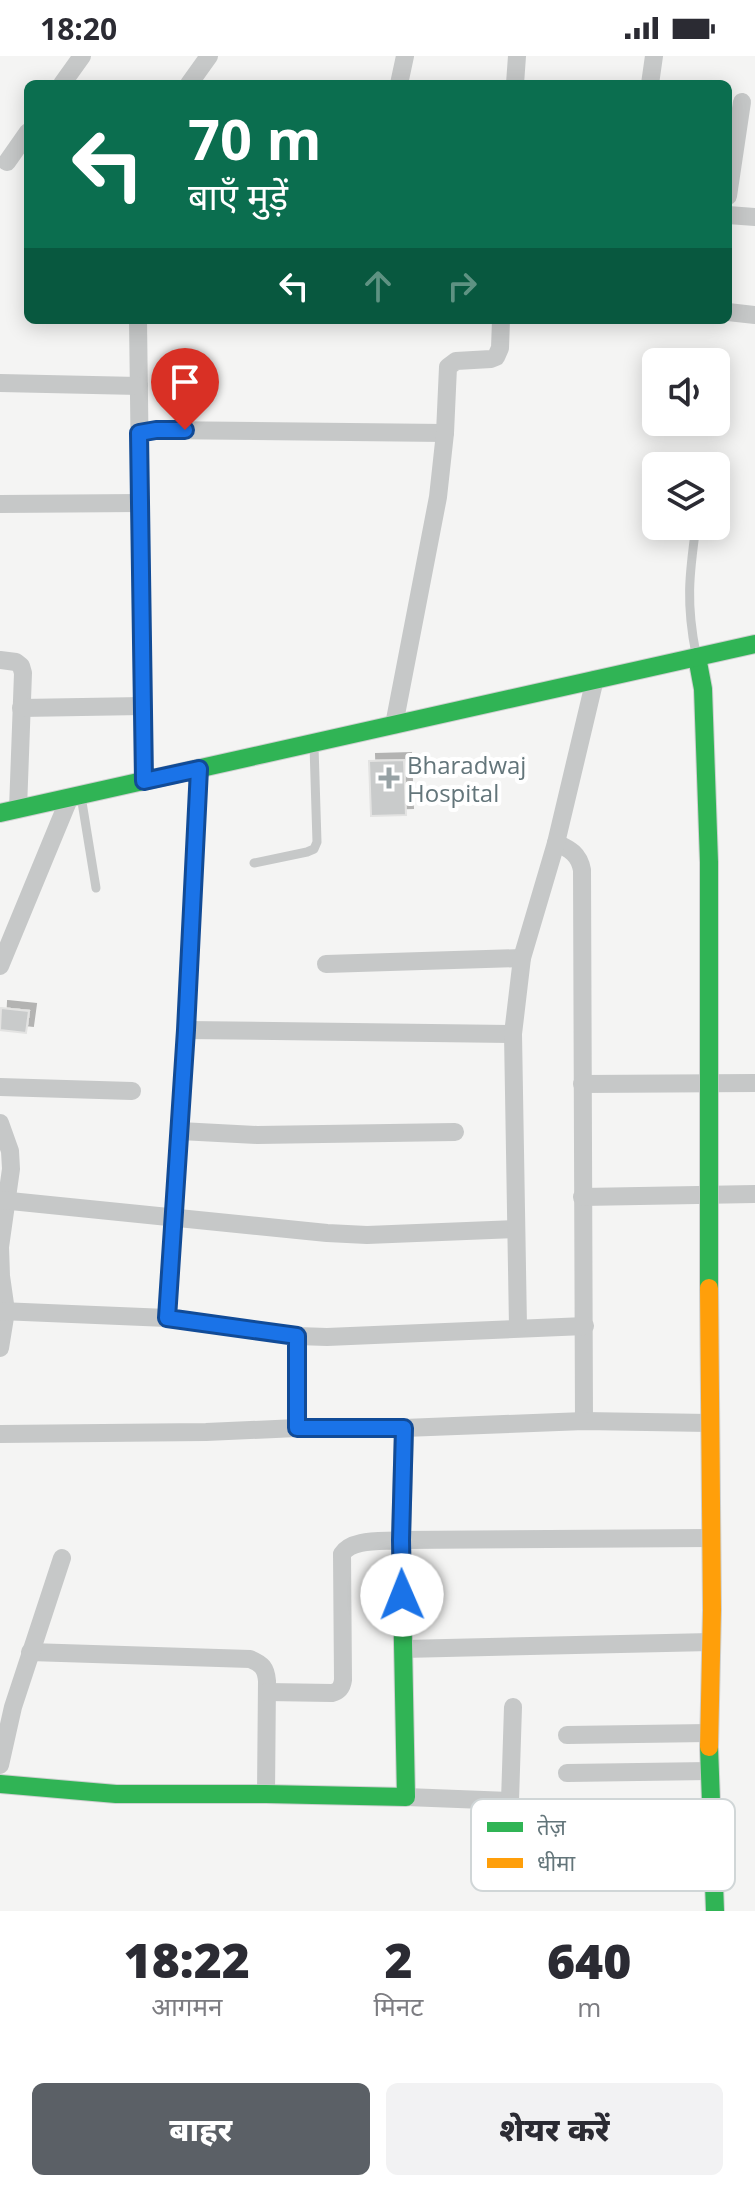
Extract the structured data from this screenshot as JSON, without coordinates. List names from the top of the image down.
{
  "places": {
    "health": ["Bharadwaj Hospital"]
  },
  "legend": ["तेज़", "धीमा"],
  "page": {
    "status": "18:20",
    "turn": ["70 m", "बाएँ मुड़ें"],
    "eta": [
      "18:22",
      "आगमन",
      "2",
      "मिनट",
      "640",
      "m"
    ],
    "buttons": ["बाहर", "शेयर करें"]
  }
}
